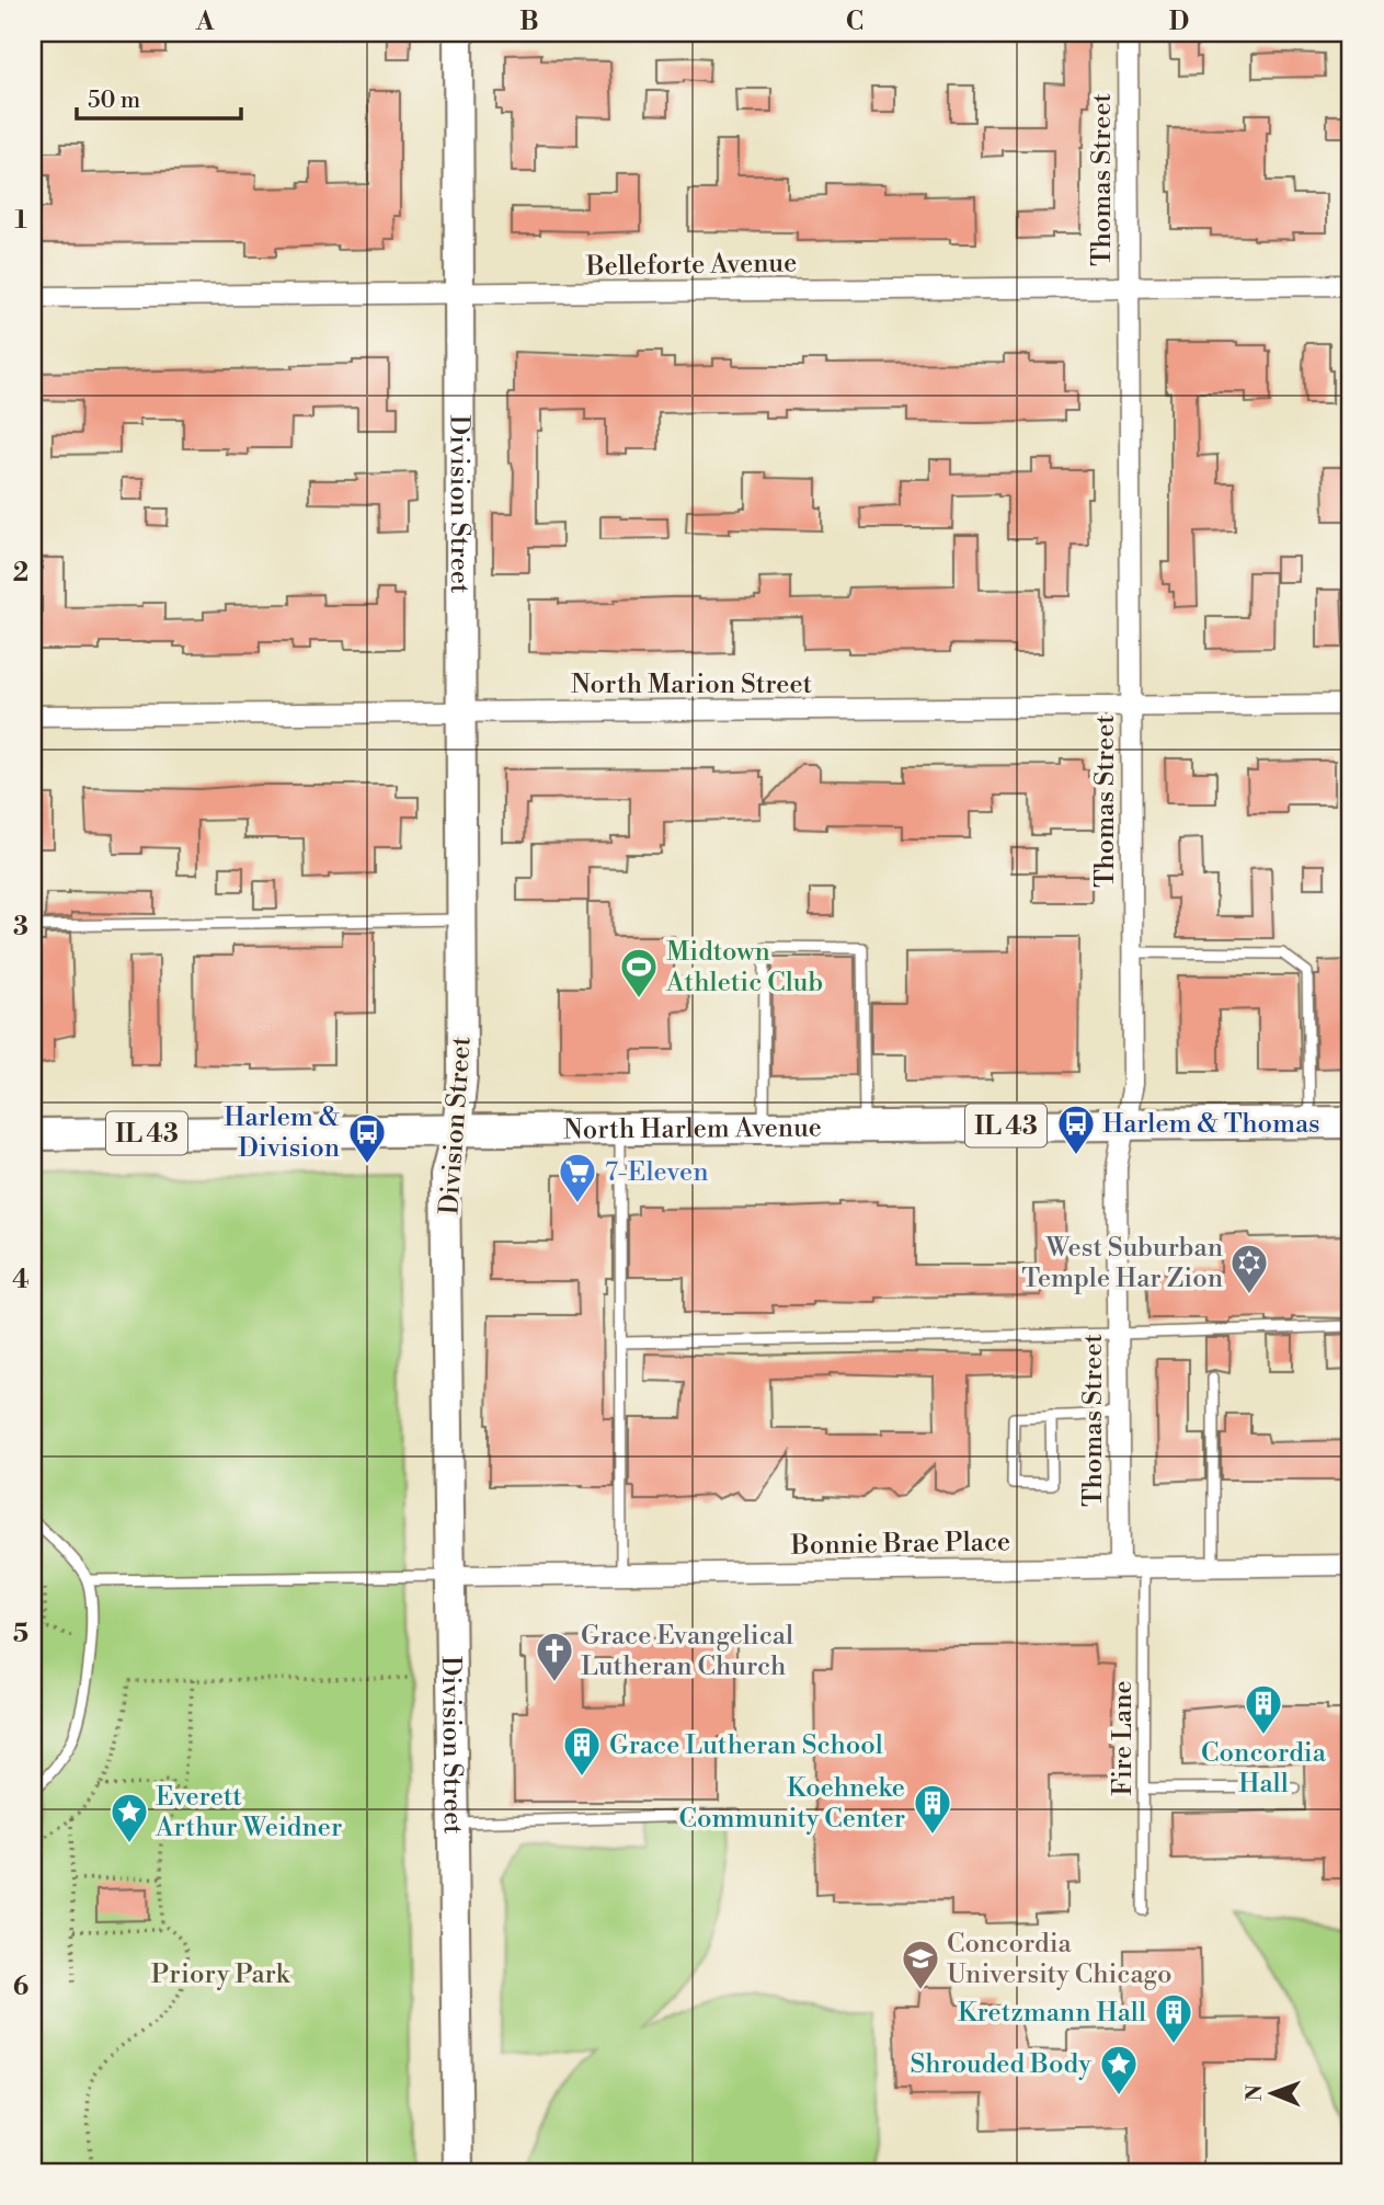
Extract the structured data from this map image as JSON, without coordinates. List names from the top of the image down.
{
  "streets": {
    "main road": ["IL 43", "North Harlem Avenue"],
    "street": [
      "Thomas Street",
      "Belleforte Avenue",
      "Division Street",
      "North Marion Street",
      "Bonnie Brae Place"
    ],
    "lane": ["Fire Lane"]
  },
  "crossings": [
    ["Thomas Street", "Belleforte Avenue"],
    ["Thomas Street", "North Marion Street"],
    ["Thomas Street", "North Harlem Avenue"],
    ["Thomas Street", "Bonnie Brae Place"],
    ["Belleforte Avenue", "Division Street"],
    ["Division Street", "North Marion Street"],
    ["Division Street", "North Harlem Avenue"],
    ["Division Street", "Bonnie Brae Place"],
    ["Bonnie Brae Place", "Fire Lane"]
  ],
  "parks": ["Priory Park"],
  "places": {
    "sports": ["Midtown Athletic Club"],
    "bus stop": ["Harlem & Thomas", "Harlem & Division"],
    "supermarket": ["7-Eleven"],
    "synagogue": ["West Suburban Temple Har Zion"],
    "church": ["Grace Evangelical Lutheran Church"],
    "building": [
      "Concordia Hall",
      "Grace Lutheran School",
      "Koehneke Community Center",
      "Kretzmann Hall"
    ],
    "place": ["Everett Arthur Weidner", "Shrouded Body"],
    "school or university": ["Concordia University Chicago"]
  },
  "scale_bar": "50 m",
  "north": "left",
  "grid": {
    "columns": [
      "A",
      "B",
      "C",
      "D"
    ],
    "rows": [
      "1",
      "2",
      "3",
      "4",
      "5",
      "6"
    ]
  }
}
